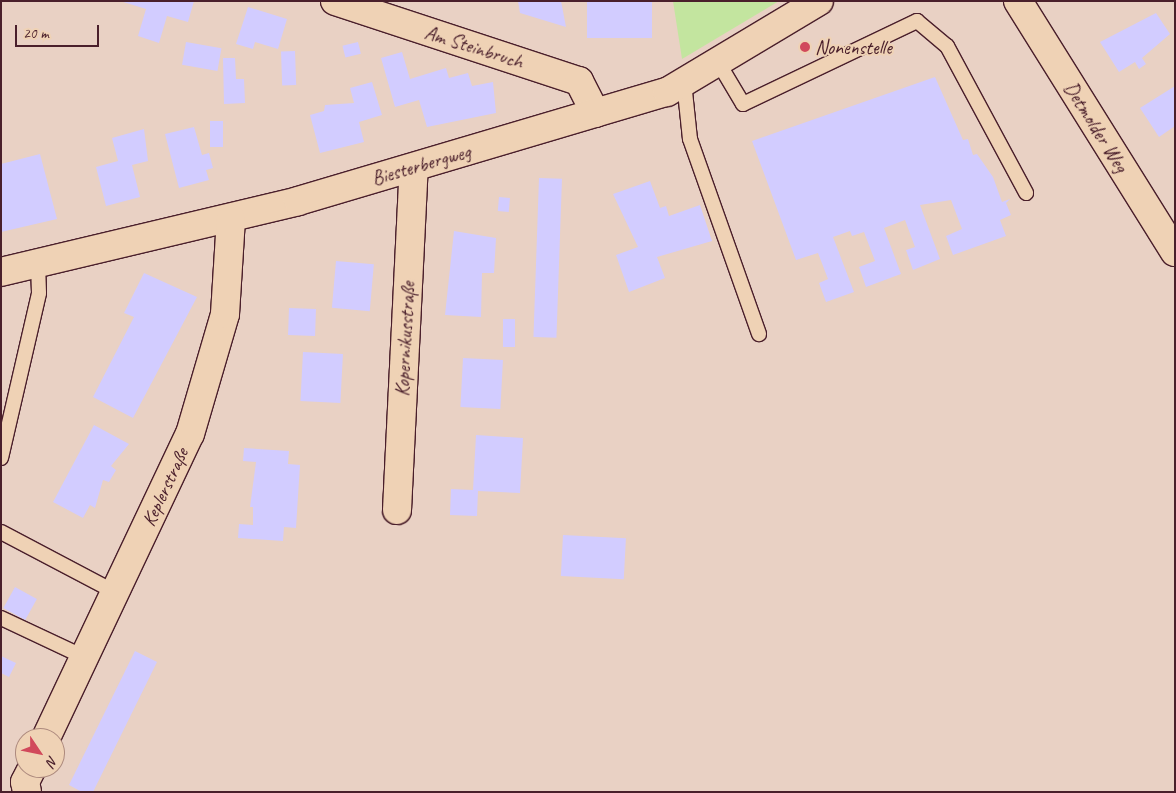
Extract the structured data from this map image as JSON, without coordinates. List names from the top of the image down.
{
  "streets": {
    "street": [
      "Am Steinbruch",
      "Detmolder Weg",
      "Biesterbergweg",
      "Kopernikusstraße",
      "Keplerstraße"
    ]
  },
  "crossings": [
    ["Am Steinbruch", "Biesterbergweg"],
    ["Biesterbergweg", "Kopernikusstraße"],
    ["Biesterbergweg", "Keplerstraße"]
  ],
  "places": ["Nonenstelle"],
  "scale_bar": "20 m",
  "north": "bottom right"
}
